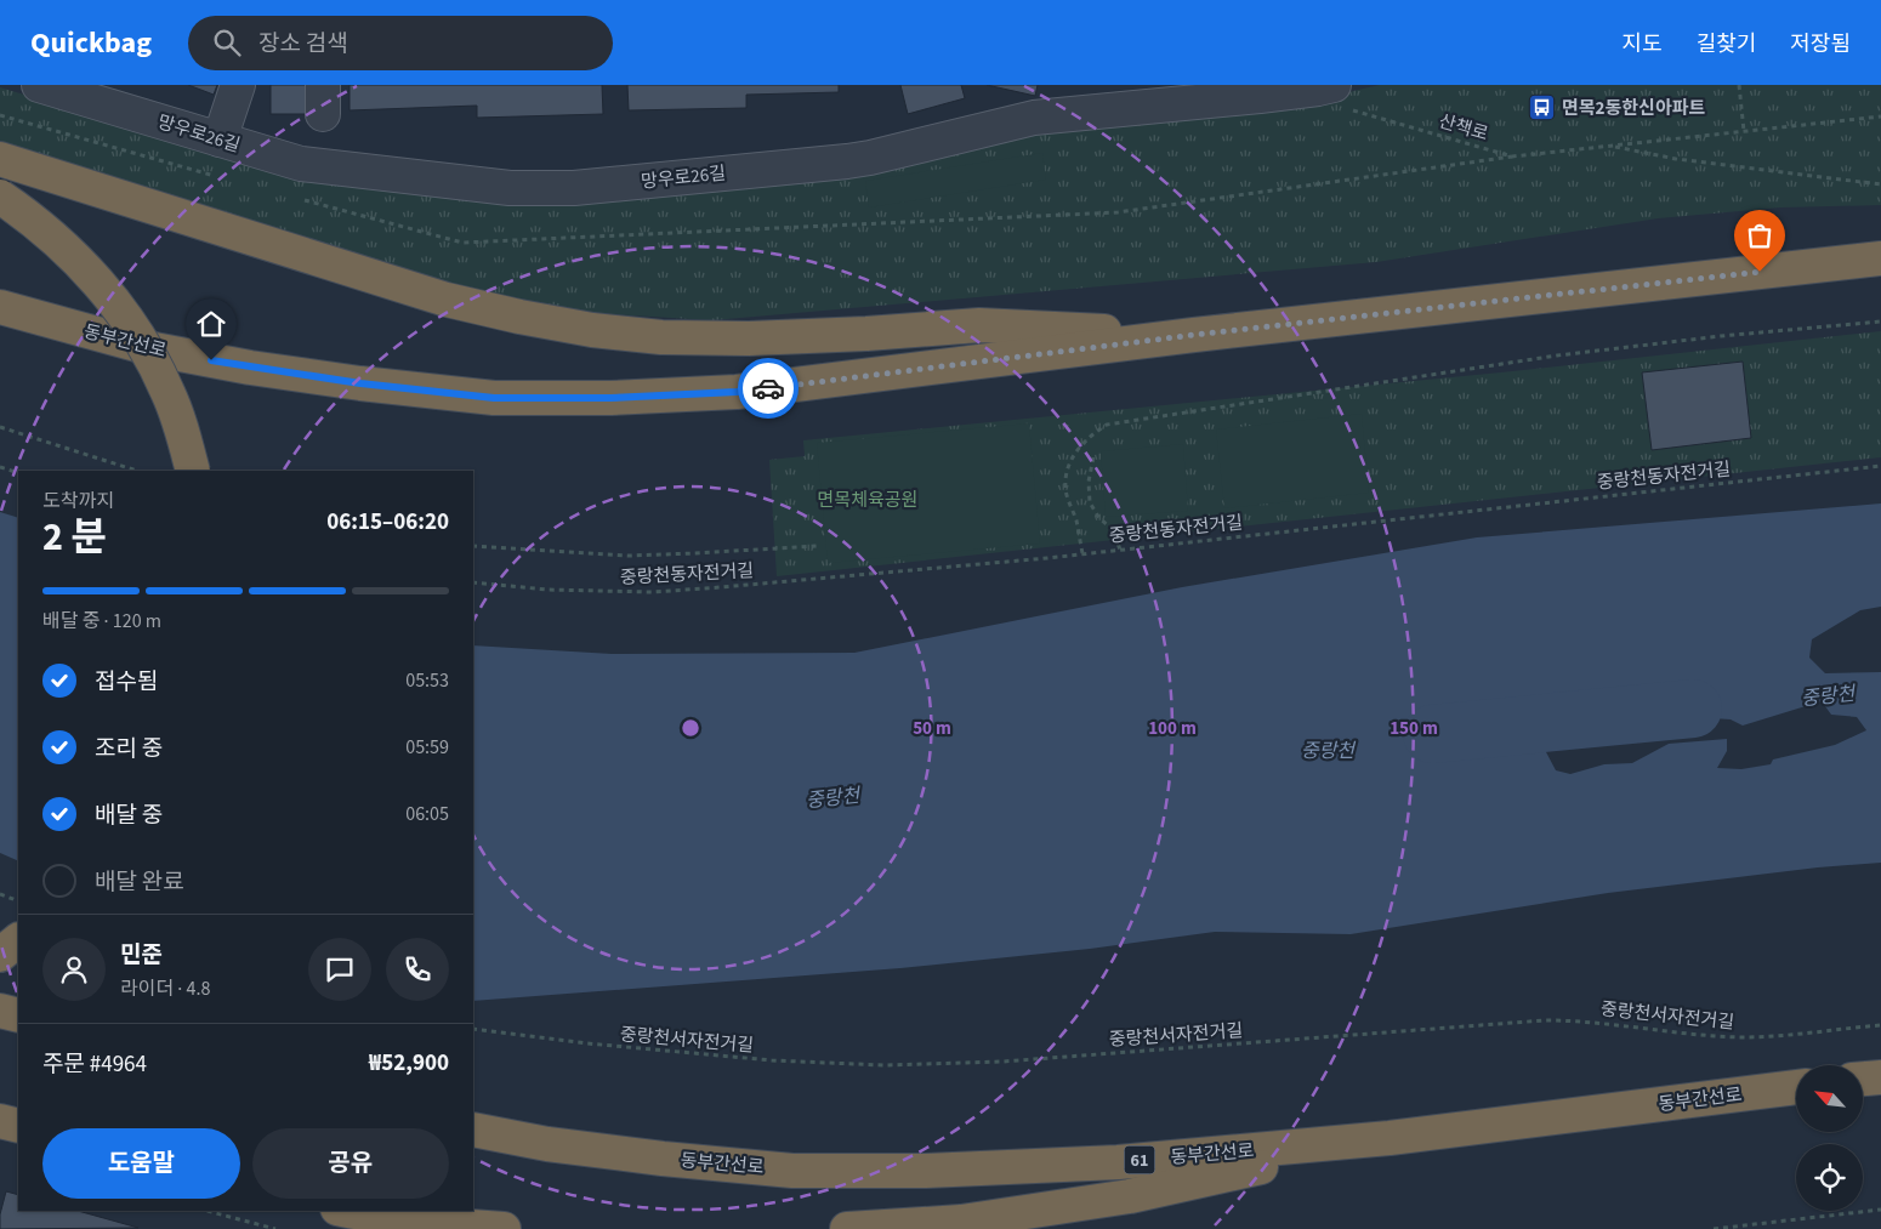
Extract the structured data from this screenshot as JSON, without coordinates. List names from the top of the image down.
{
  "streets": {
    "highway": ["동부간선로", "61"],
    "street": ["망우로26길"],
    "path": ["산책로", "중랑천동자전거길", "중랑천서자전거길"]
  },
  "crossings": [
    ["산책로", "망우로26길"]
  ],
  "water": ["중랑천"],
  "parks": ["면목체육공원"],
  "places": {
    "bus stop": ["면목2동한신아파트"]
  },
  "north": "top left",
  "page": {
    "header": "Quickbag",
    "search": "장소 검색",
    "nav": ["지도", "길찾기", "저장됨"],
    "heading": ["2 분", "도착까지", "06:15–06:20"],
    "panel": [
      "민준",
      "라이더 · 4.8",
      "주문 #4964",
      "₩52,900"
    ],
    "bar": "배달 중 · 120 m",
    "list": [
      ["접수됨", "05:53"],
      ["조리 중", "05:59"],
      ["배달 중", "06:05"],
      "배달 완료"
    ],
    "buttons": ["도움말", "공유"]
  },
  "rings": ["50 m", "100 m", "150 m"]
}
